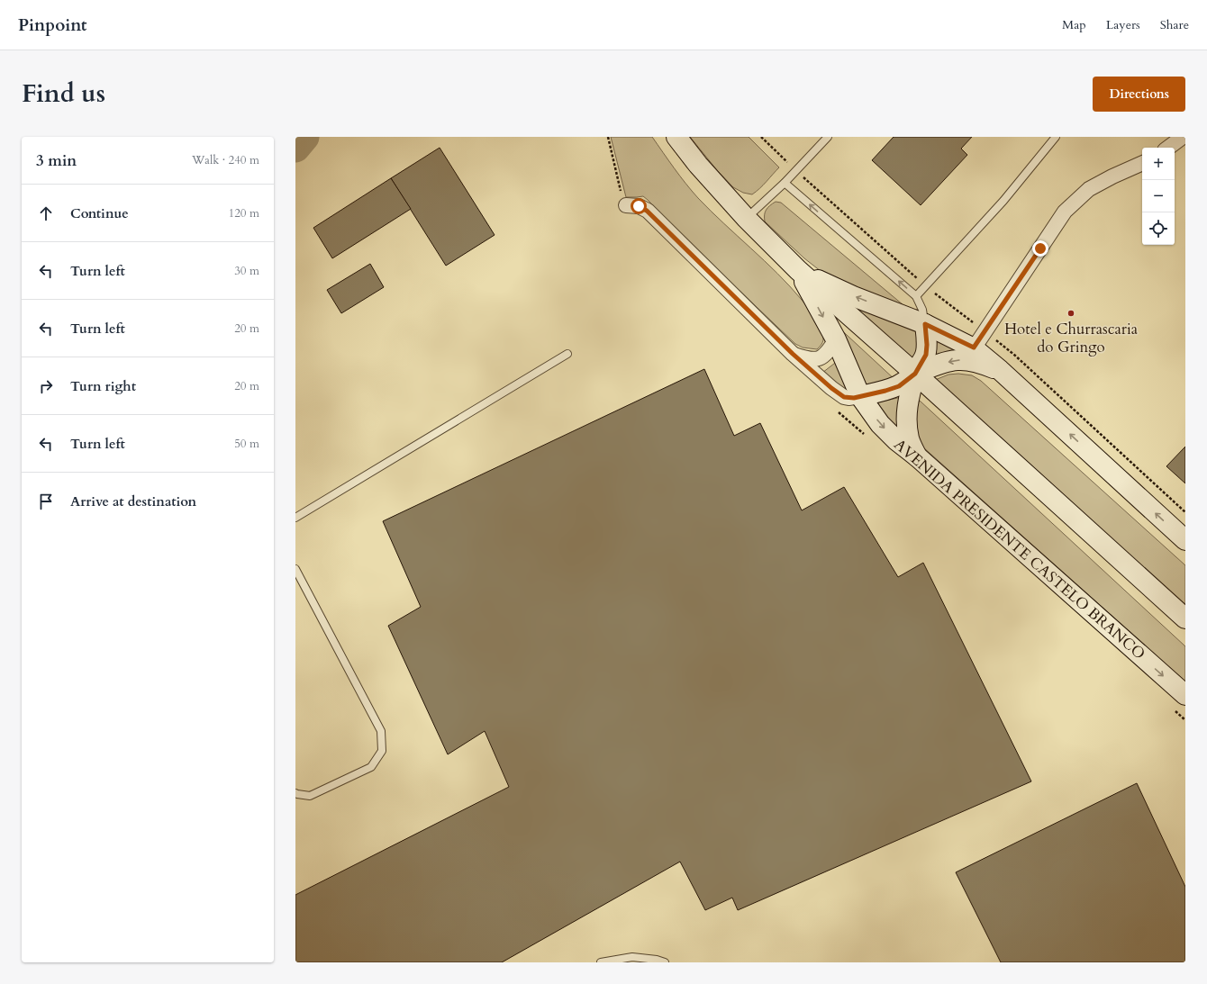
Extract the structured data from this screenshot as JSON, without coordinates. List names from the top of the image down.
{
  "streets": {
    "main road": ["AVENIDA PRESIDENTE CASTELO BRANCO"]
  },
  "places": ["Hotel e Churrascaria do Gringo"],
  "page": {
    "header": "Pinpoint",
    "nav": ["Map", "Layers", "Share"],
    "title": "Find us",
    "buttons": "Directions",
    "heading": ["3 min", "Walk · 240 m"],
    "map_buttons": ["+", "−"],
    "list": [
      ["Continue", "120 m"],
      ["Turn left", "30 m"],
      ["Turn left", "20 m"],
      ["Turn right", "20 m"],
      ["Turn left", "50 m"],
      "Arrive at destination"
    ]
  }
}
